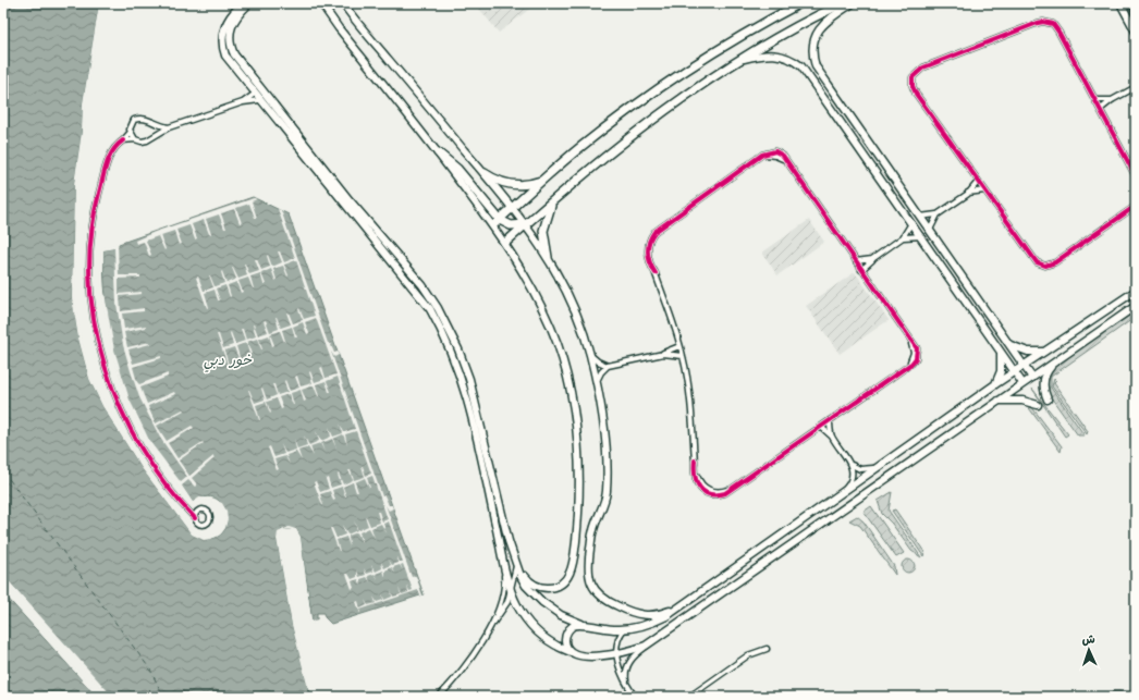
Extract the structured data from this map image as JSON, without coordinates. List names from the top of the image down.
{
  "water": ["خور دبي"],
  "north": "top"
}
